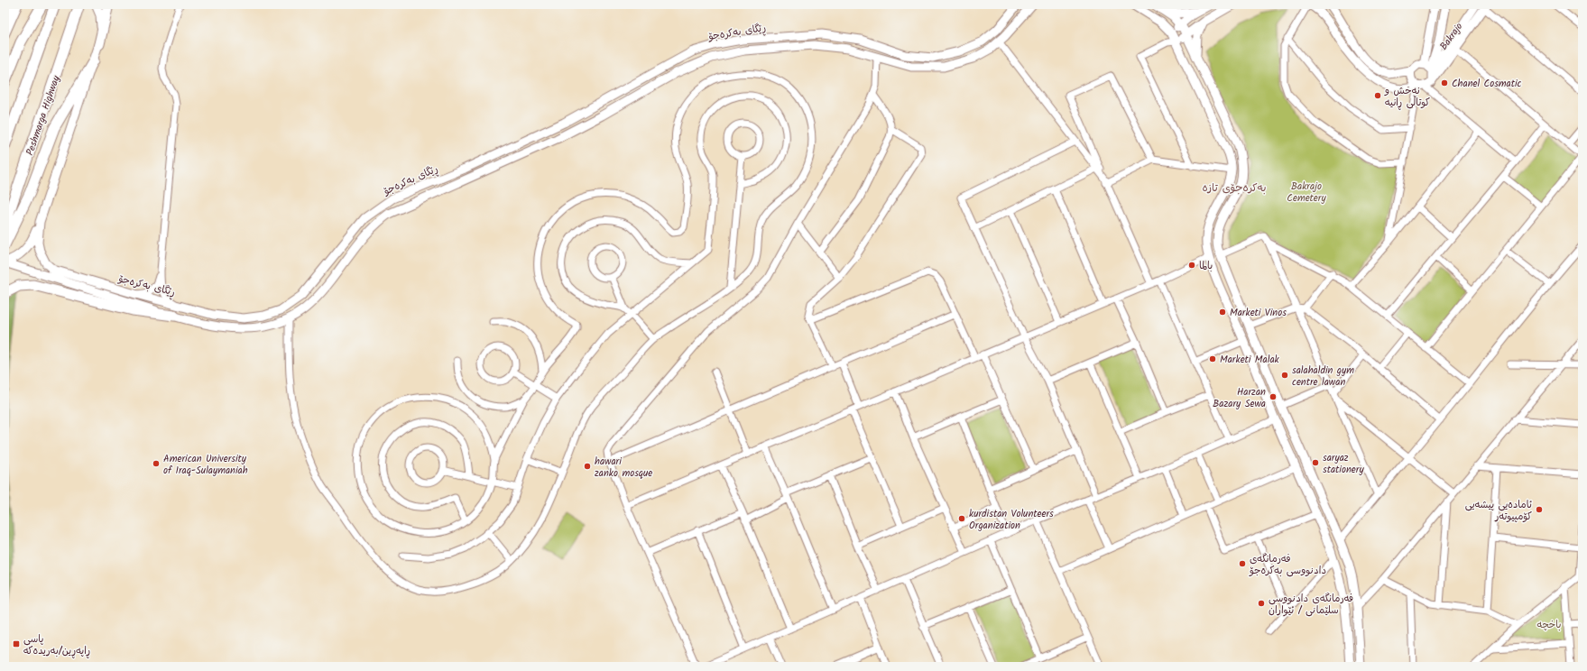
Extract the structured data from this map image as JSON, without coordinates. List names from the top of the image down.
{
  "streets": {
    "highway": ["Peshmarga Highway"],
    "main road": ["ڕێگای بەکرەجۆ", "Bakrajo"]
  },
  "districts": ["بەکرەجۆی تازە"],
  "parks": ["Bakrajo Cemetery", "باخچە"],
  "places": {
    "other": [
      "Chanel Cosmatic",
      "نەخش و کوتاڵی ڕانیە",
      "بالما",
      "Marketi Vinos",
      "Marketi Malak",
      "salahaldin gym centre lawan",
      "Harzan Bazary Sewa",
      "saryaz stationery",
      "American University of Iraq-Sulaymaniah",
      "hawari zanko mosque",
      "ئامادەیی پیشەیی کۆمپیوتەر",
      "kurdistan Volunteers Organization",
      "فەرمانگەی دادنووسی بەکرەجۆ",
      "فەرمانگەی دادنووسی سلێمانی / ئێواران"
    ],
    "transit": ["پاسی ڕاپەڕین/بەریدەکە"]
  }
}
